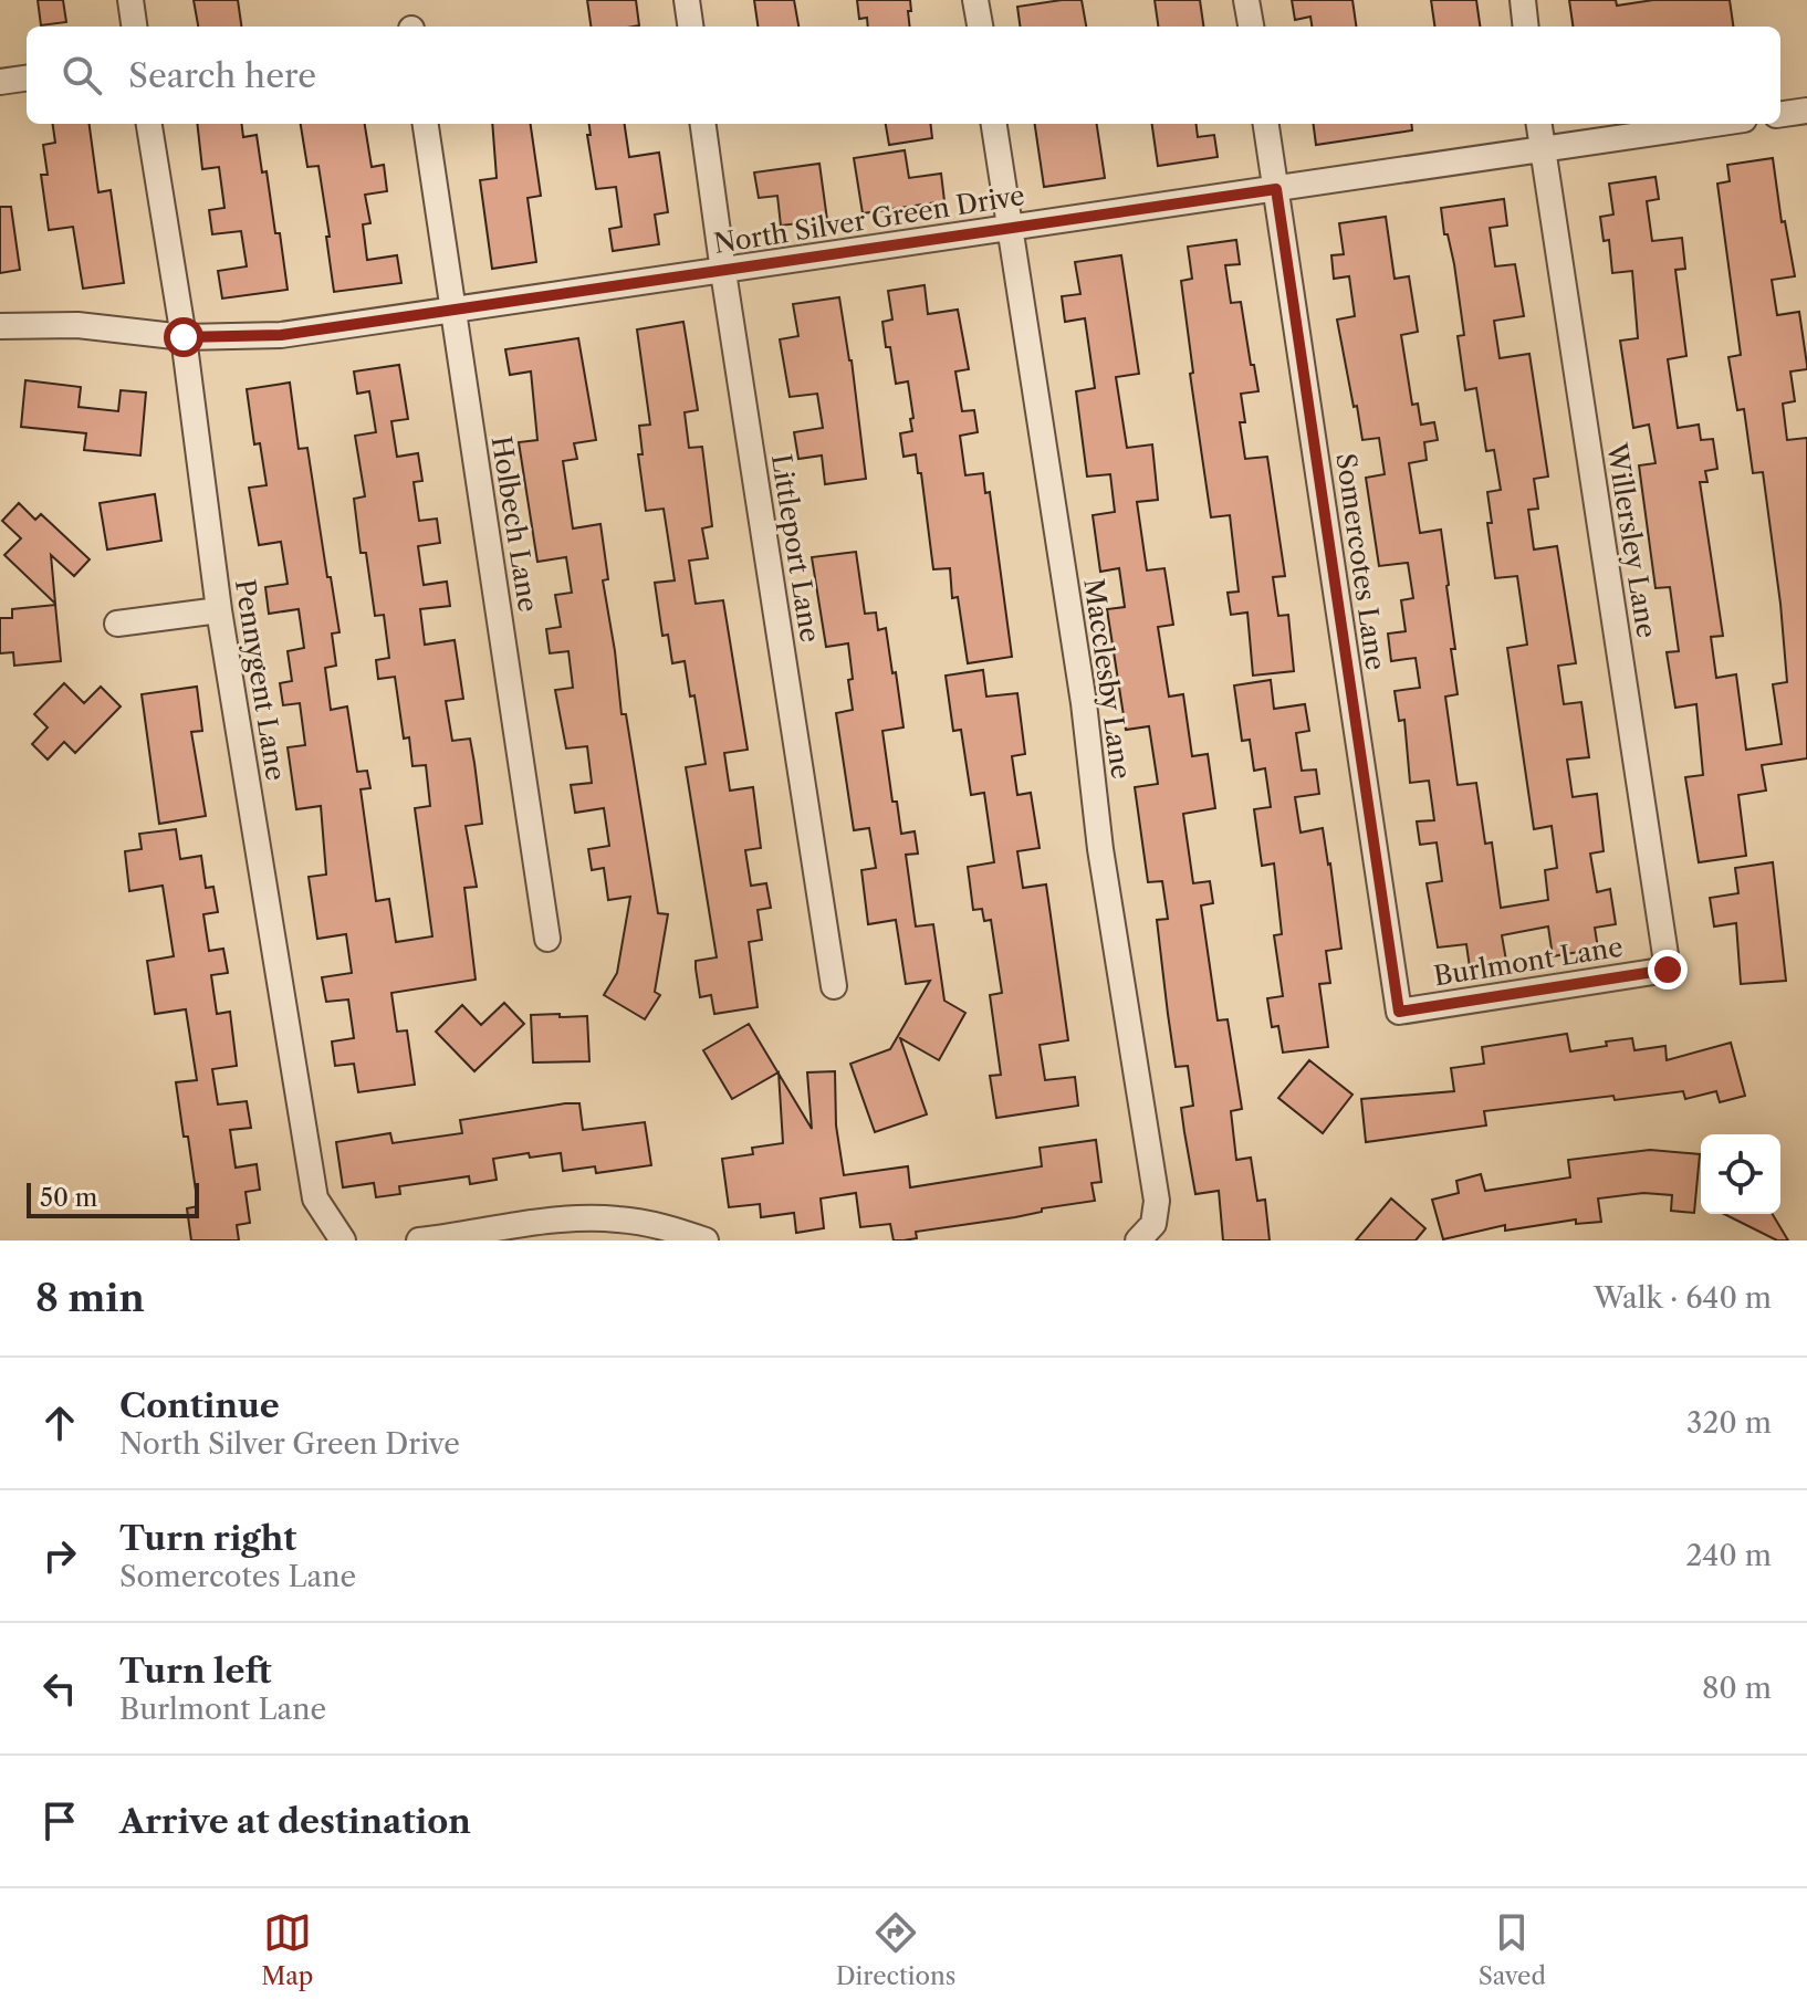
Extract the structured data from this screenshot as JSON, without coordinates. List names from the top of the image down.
{
  "streets": {
    "street": [
      "North Silver Green Drive",
      "Holbech Lane",
      "Willersley Lane",
      "Littleport Lane",
      "Somercotes Lane",
      "Macclesby Lane",
      "Pennygent Lane",
      "Burlmont Lane"
    ]
  },
  "crossings": [
    ["North Silver Green Drive", "Holbech Lane"],
    ["North Silver Green Drive", "Willersley Lane"],
    ["North Silver Green Drive", "Littleport Lane"],
    ["North Silver Green Drive", "Somercotes Lane"],
    ["North Silver Green Drive", "Macclesby Lane"],
    ["North Silver Green Drive", "Pennygent Lane"],
    ["Willersley Lane", "Burlmont Lane"],
    ["Somercotes Lane", "Burlmont Lane"]
  ],
  "scale_bar": "50 m",
  "page": {
    "search": "Search here",
    "scale": "50 m",
    "heading": ["8 min", "Walk · 640 m"],
    "list": [
      ["Continue", "North Silver Green Drive", "320 m"],
      ["Turn right", "Somercotes Lane", "240 m"],
      ["Turn left", "Burlmont Lane", "80 m"],
      "Arrive at destination"
    ],
    "nav": ["Map", "Directions", "Saved"]
  }
}
